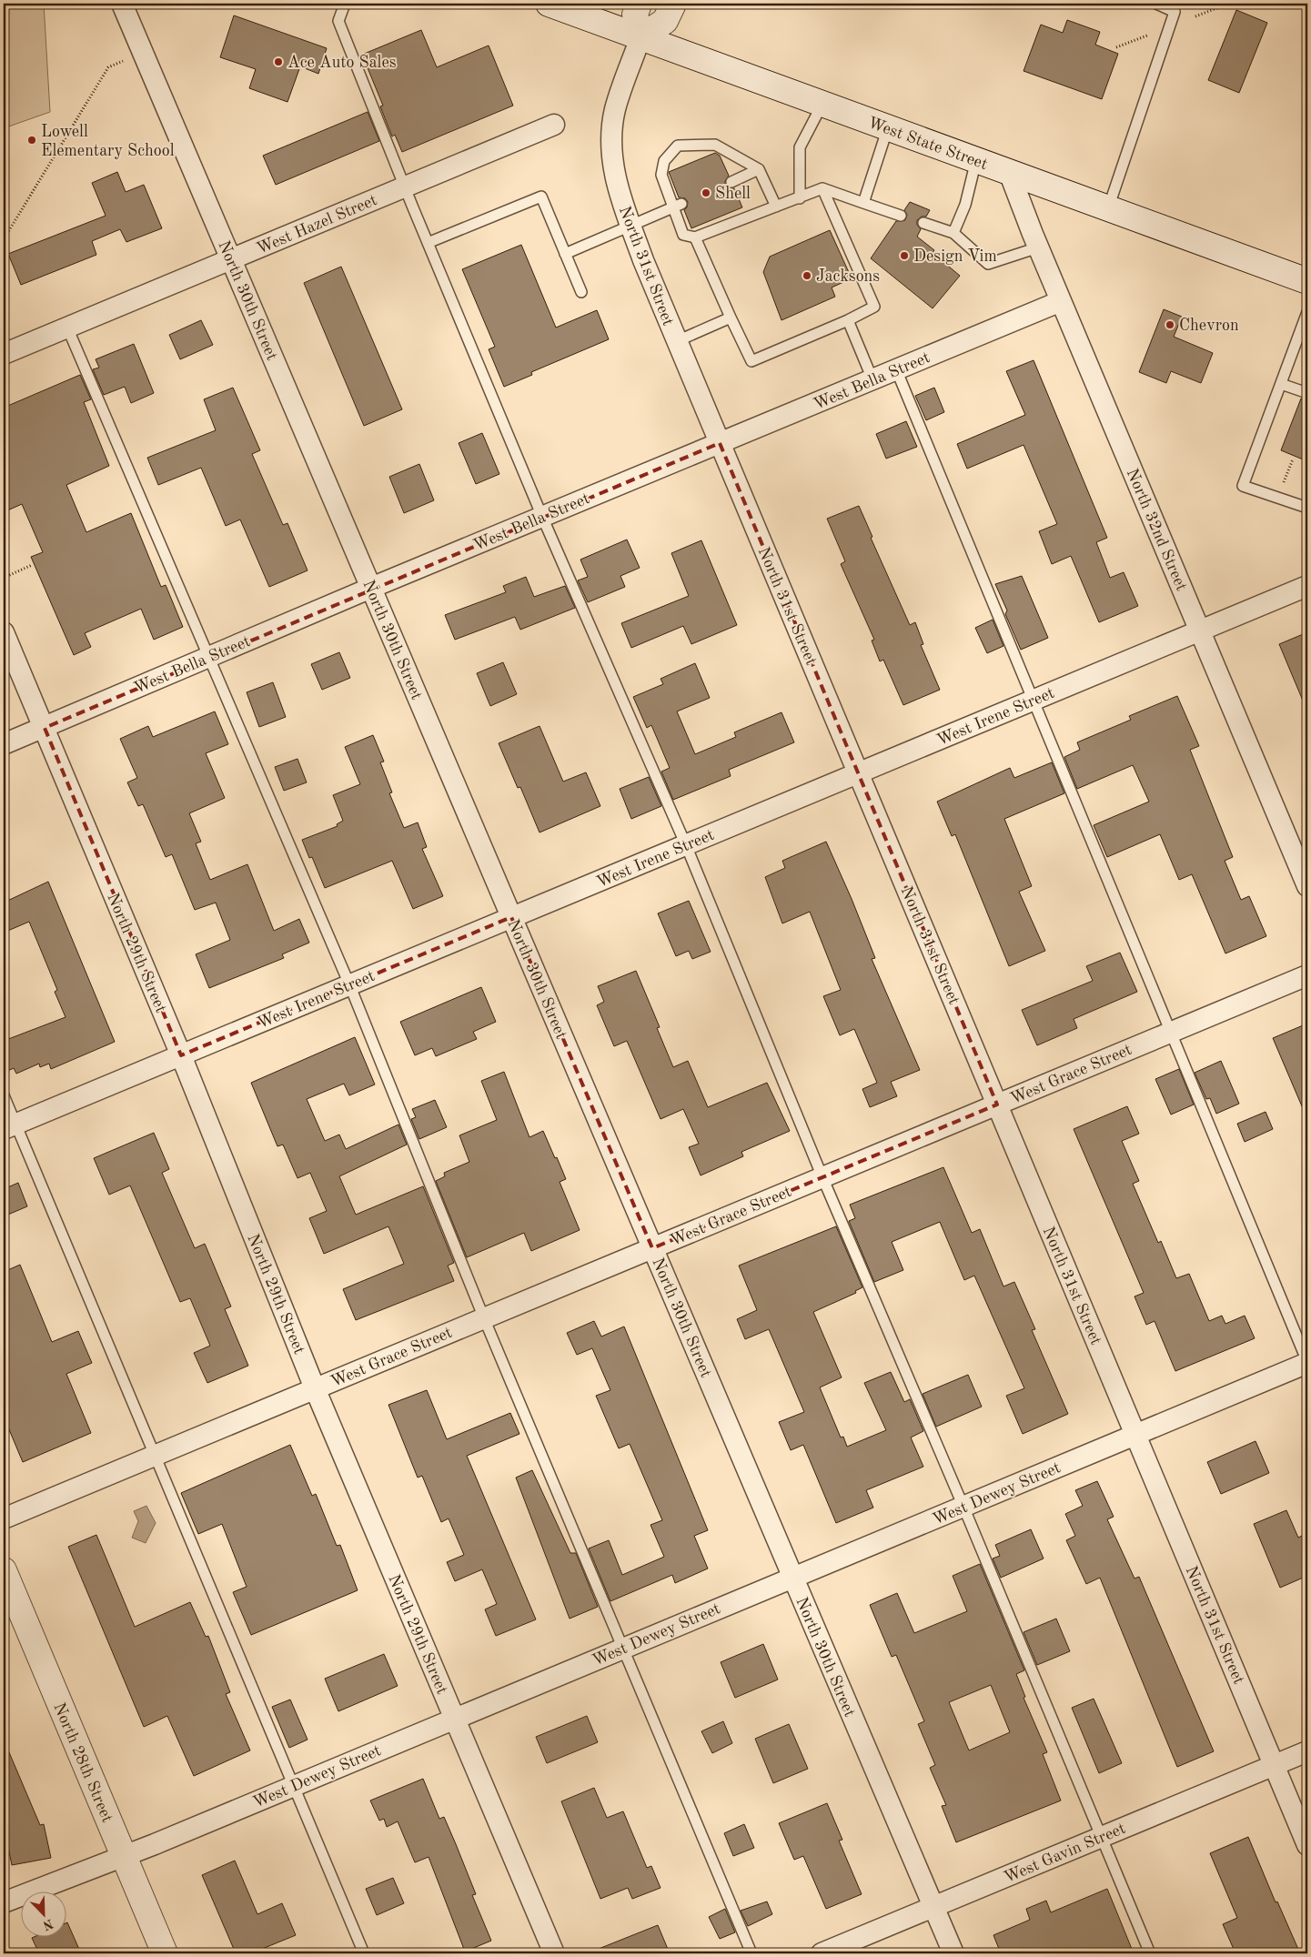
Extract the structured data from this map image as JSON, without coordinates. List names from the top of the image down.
{
  "streets": {
    "main road": ["West State Street", "North 28th Street"],
    "street": [
      "West Hazel Street",
      "North 31st Street",
      "North 30th Street",
      "West Bella Street",
      "North 32nd Street",
      "West Irene Street",
      "North 29th Street",
      "West Grace Street",
      "West Dewey Street",
      "West Gavin Street"
    ]
  },
  "crossings": [
    ["West State Street", "North 31st Street"],
    ["West State Street", "North 32nd Street"],
    ["West Hazel Street", "North 30th Street"],
    ["North 31st Street", "West Bella Street"],
    ["North 31st Street", "West Irene Street"],
    ["North 31st Street", "West Grace Street"],
    ["North 31st Street", "West Dewey Street"],
    ["North 31st Street", "West Gavin Street"],
    ["North 30th Street", "West Bella Street"],
    ["North 30th Street", "West Irene Street"],
    ["North 30th Street", "West Grace Street"],
    ["North 30th Street", "West Dewey Street"],
    ["North 30th Street", "West Gavin Street"],
    ["West Bella Street", "North 32nd Street"],
    ["West Bella Street", "North 29th Street"],
    ["North 32nd Street", "West Irene Street"],
    ["West Irene Street", "North 29th Street"],
    ["North 29th Street", "West Grace Street"],
    ["North 29th Street", "West Dewey Street"],
    ["West Dewey Street", "North 28th Street"]
  ],
  "places": [
    "Ace Auto Sales",
    "Lowell Elementary School",
    "Shell",
    "Design Vim",
    "Jacksons",
    "Chevron"
  ],
  "north": "bottom right"
}
